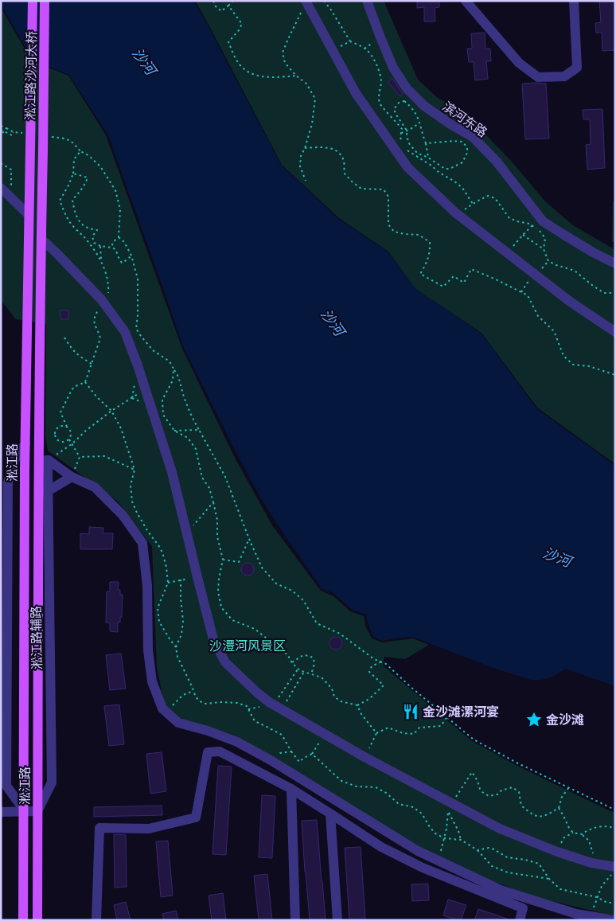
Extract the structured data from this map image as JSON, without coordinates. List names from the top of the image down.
{
  "streets": {
    "main road": ["淞江路沙河大桥", "淞江路"],
    "street": ["滨河东路"]
  },
  "crossings": [
    ["淞江路沙河大桥", "淞江路"]
  ],
  "water": ["沙河"],
  "parks": ["沙澧河风景区"],
  "places": {
    "restaurant": ["金沙滩漯河宴"],
    "place": ["金沙滩"]
  }
}
